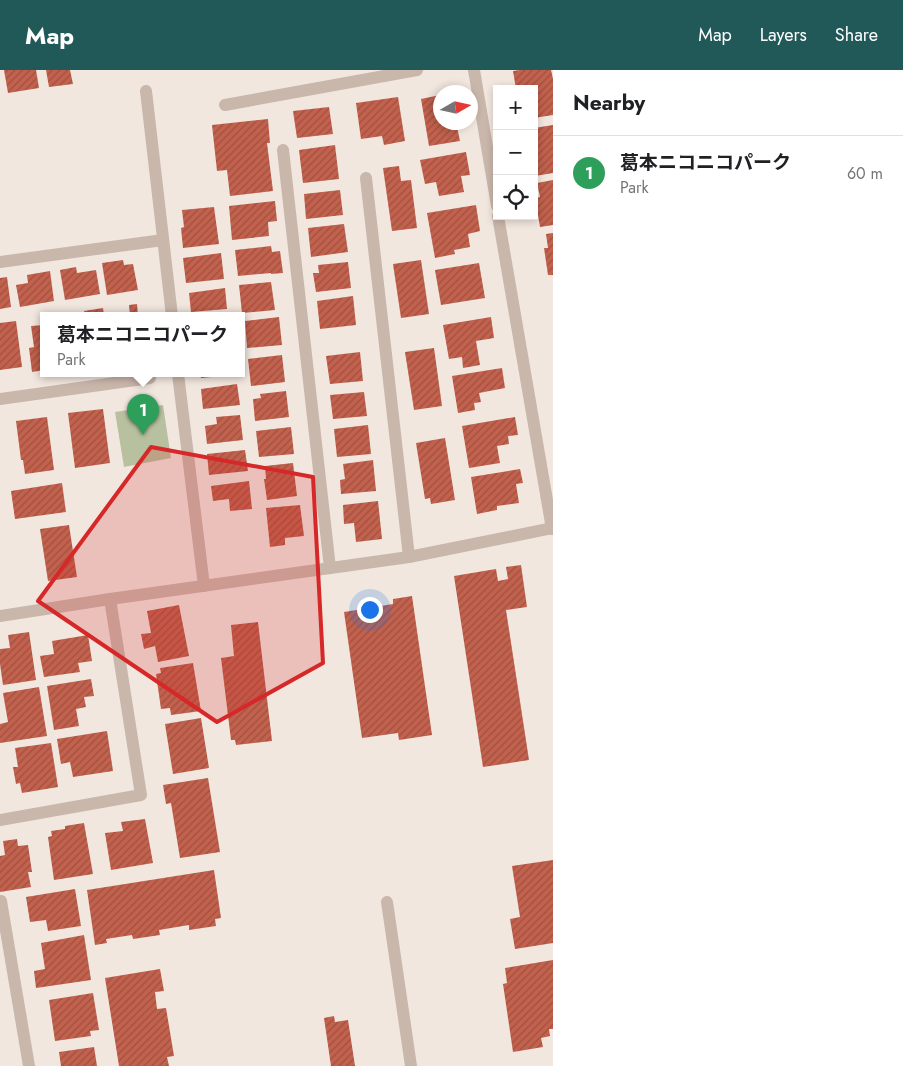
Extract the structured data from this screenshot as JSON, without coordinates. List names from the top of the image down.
{
  "north": "right",
  "page": {
    "header": "Map",
    "nav": ["Map", "Layers", "Share"],
    "heading": "Nearby",
    "map_buttons": ["+", "−"],
    "list": [
      {
        "mark": "1",
        "name": "葛本ニコニコパーク",
        "note": "Park",
        "value": "60 m"
      }
    ],
    "popup": ["葛本ニコニコパーク", "Park"],
    "pins": "1"
  }
}
